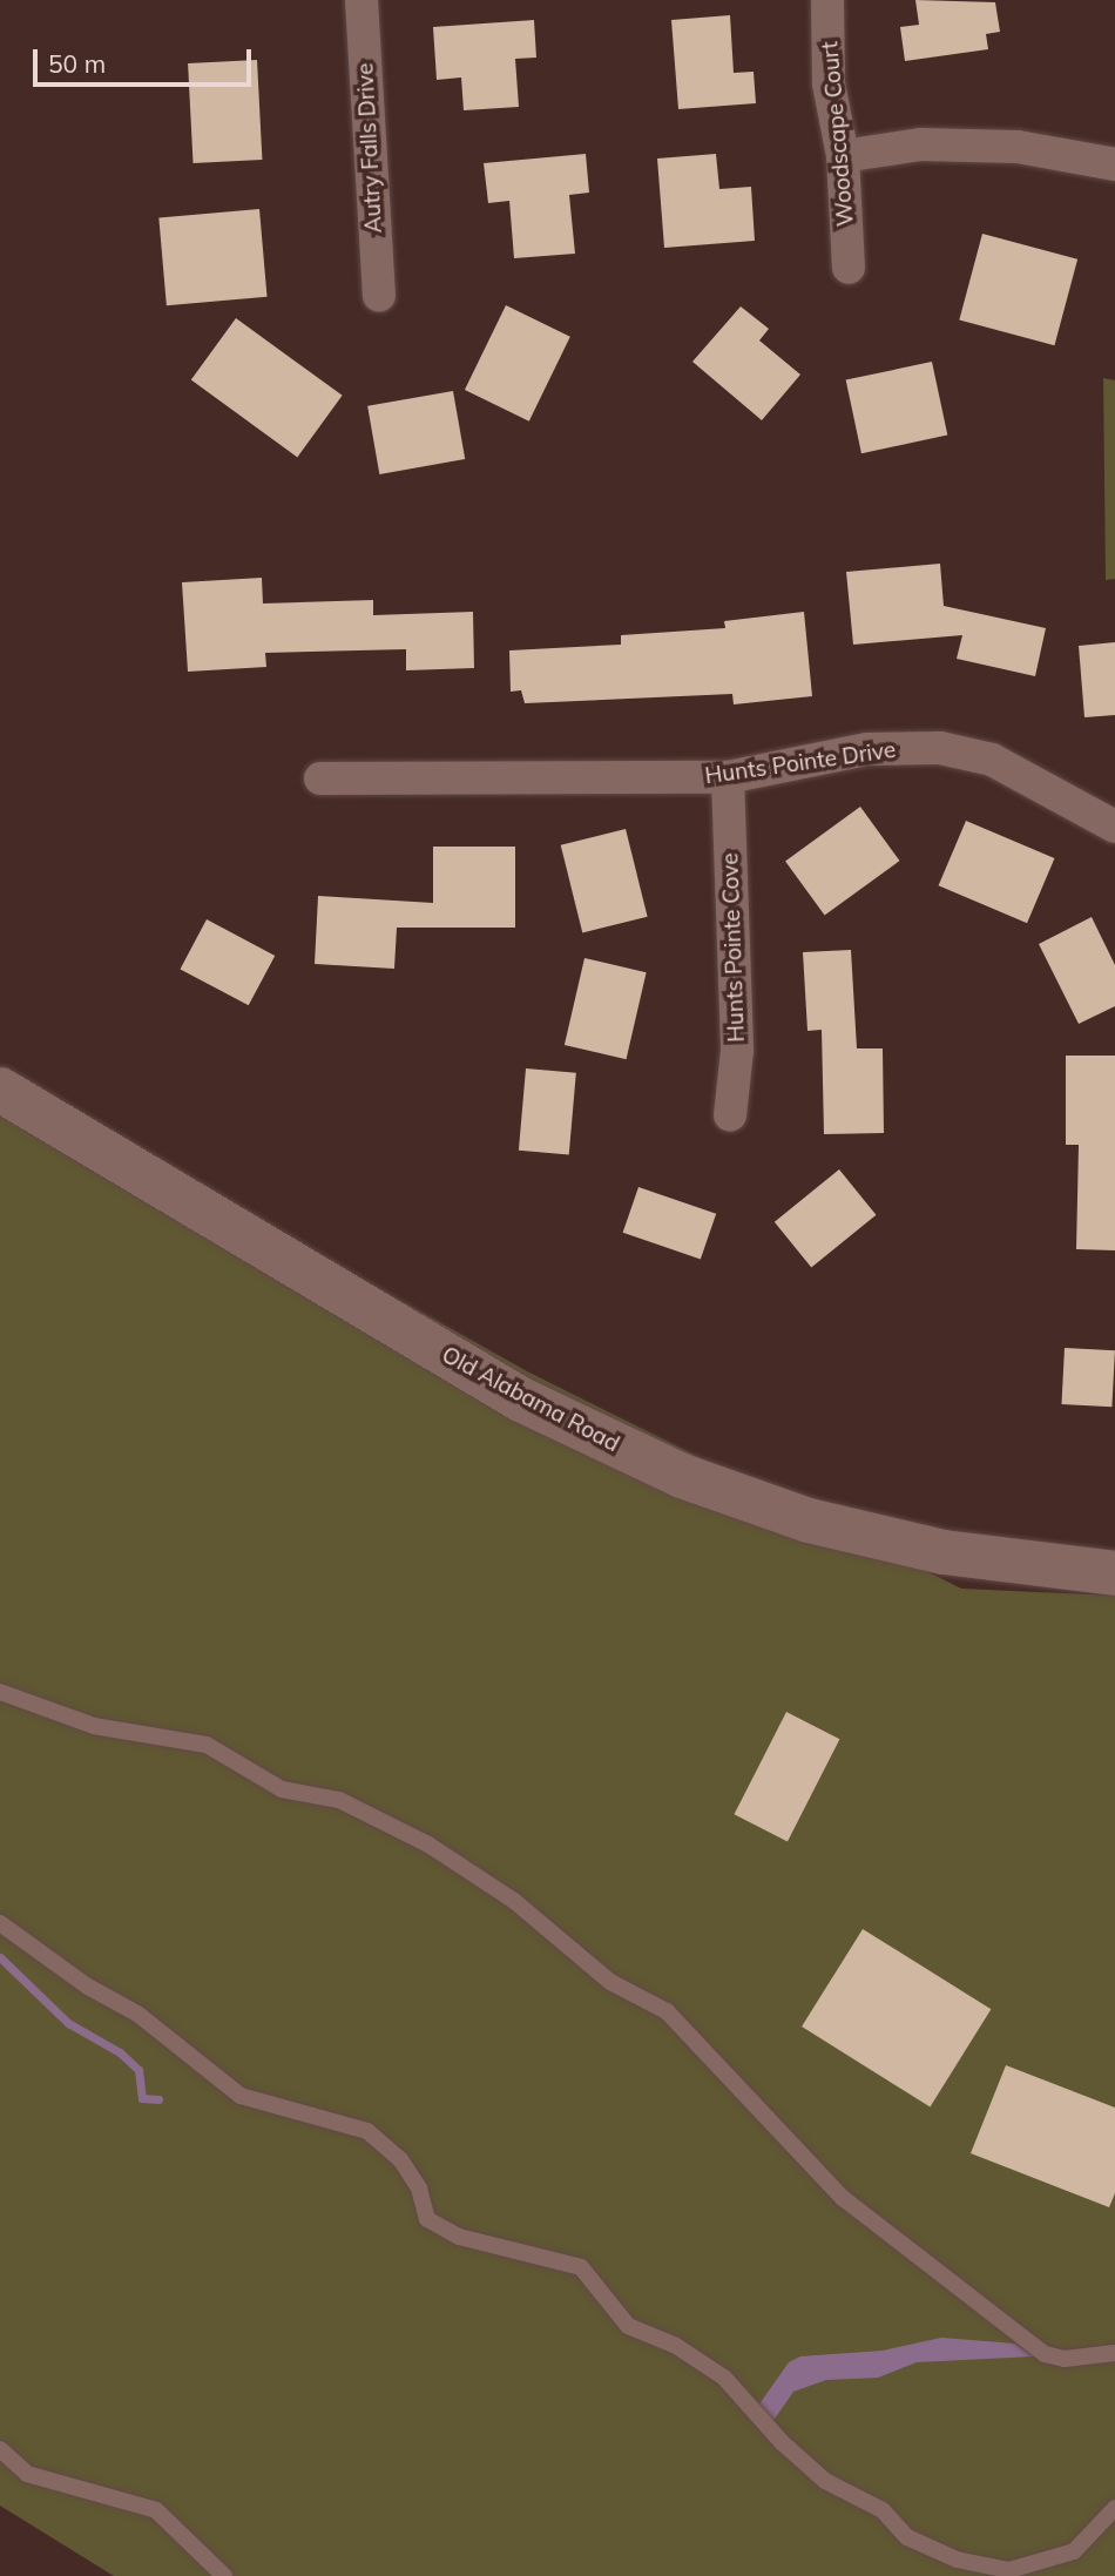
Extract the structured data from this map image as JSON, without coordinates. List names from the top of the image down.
{
  "streets": {
    "main road": ["Old Alabama Road"],
    "street": [
      "Woodscape Court",
      "Autry Falls Drive",
      "Hunts Pointe Drive",
      "Hunts Pointe Cove"
    ]
  },
  "crossings": [
    ["Hunts Pointe Drive", "Hunts Pointe Cove"]
  ],
  "scale_bar": "50 m"
}
